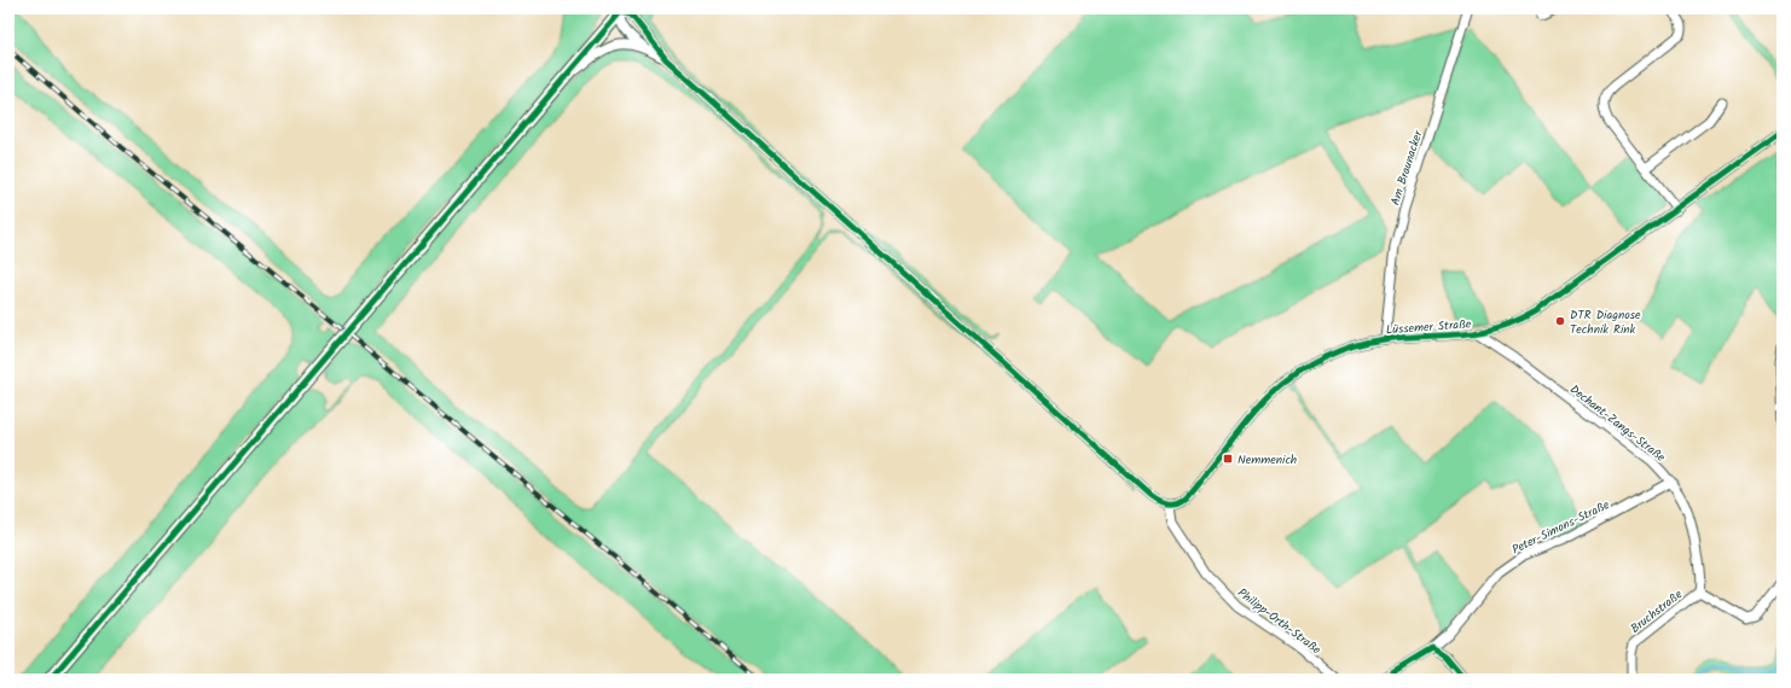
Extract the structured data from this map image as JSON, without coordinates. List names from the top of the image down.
{
  "streets": {
    "street": [
      "Am Braunacker",
      "Lüssemer Straße",
      "Dechant-Zangs-Straße",
      "Peter-Simons-Straße",
      "Bruchstraße",
      "Philipp-Orth-Straße"
    ]
  },
  "crossings": [
    ["Am Braunacker", "Lüssemer Straße"],
    ["Lüssemer Straße", "Dechant-Zangs-Straße"],
    ["Lüssemer Straße", "Philipp-Orth-Straße"],
    ["Dechant-Zangs-Straße", "Peter-Simons-Straße"],
    ["Dechant-Zangs-Straße", "Bruchstraße"]
  ],
  "places": {
    "other": ["DTR Diagnose Technik Rink"],
    "transit": ["Nemmenich"]
  }
}
